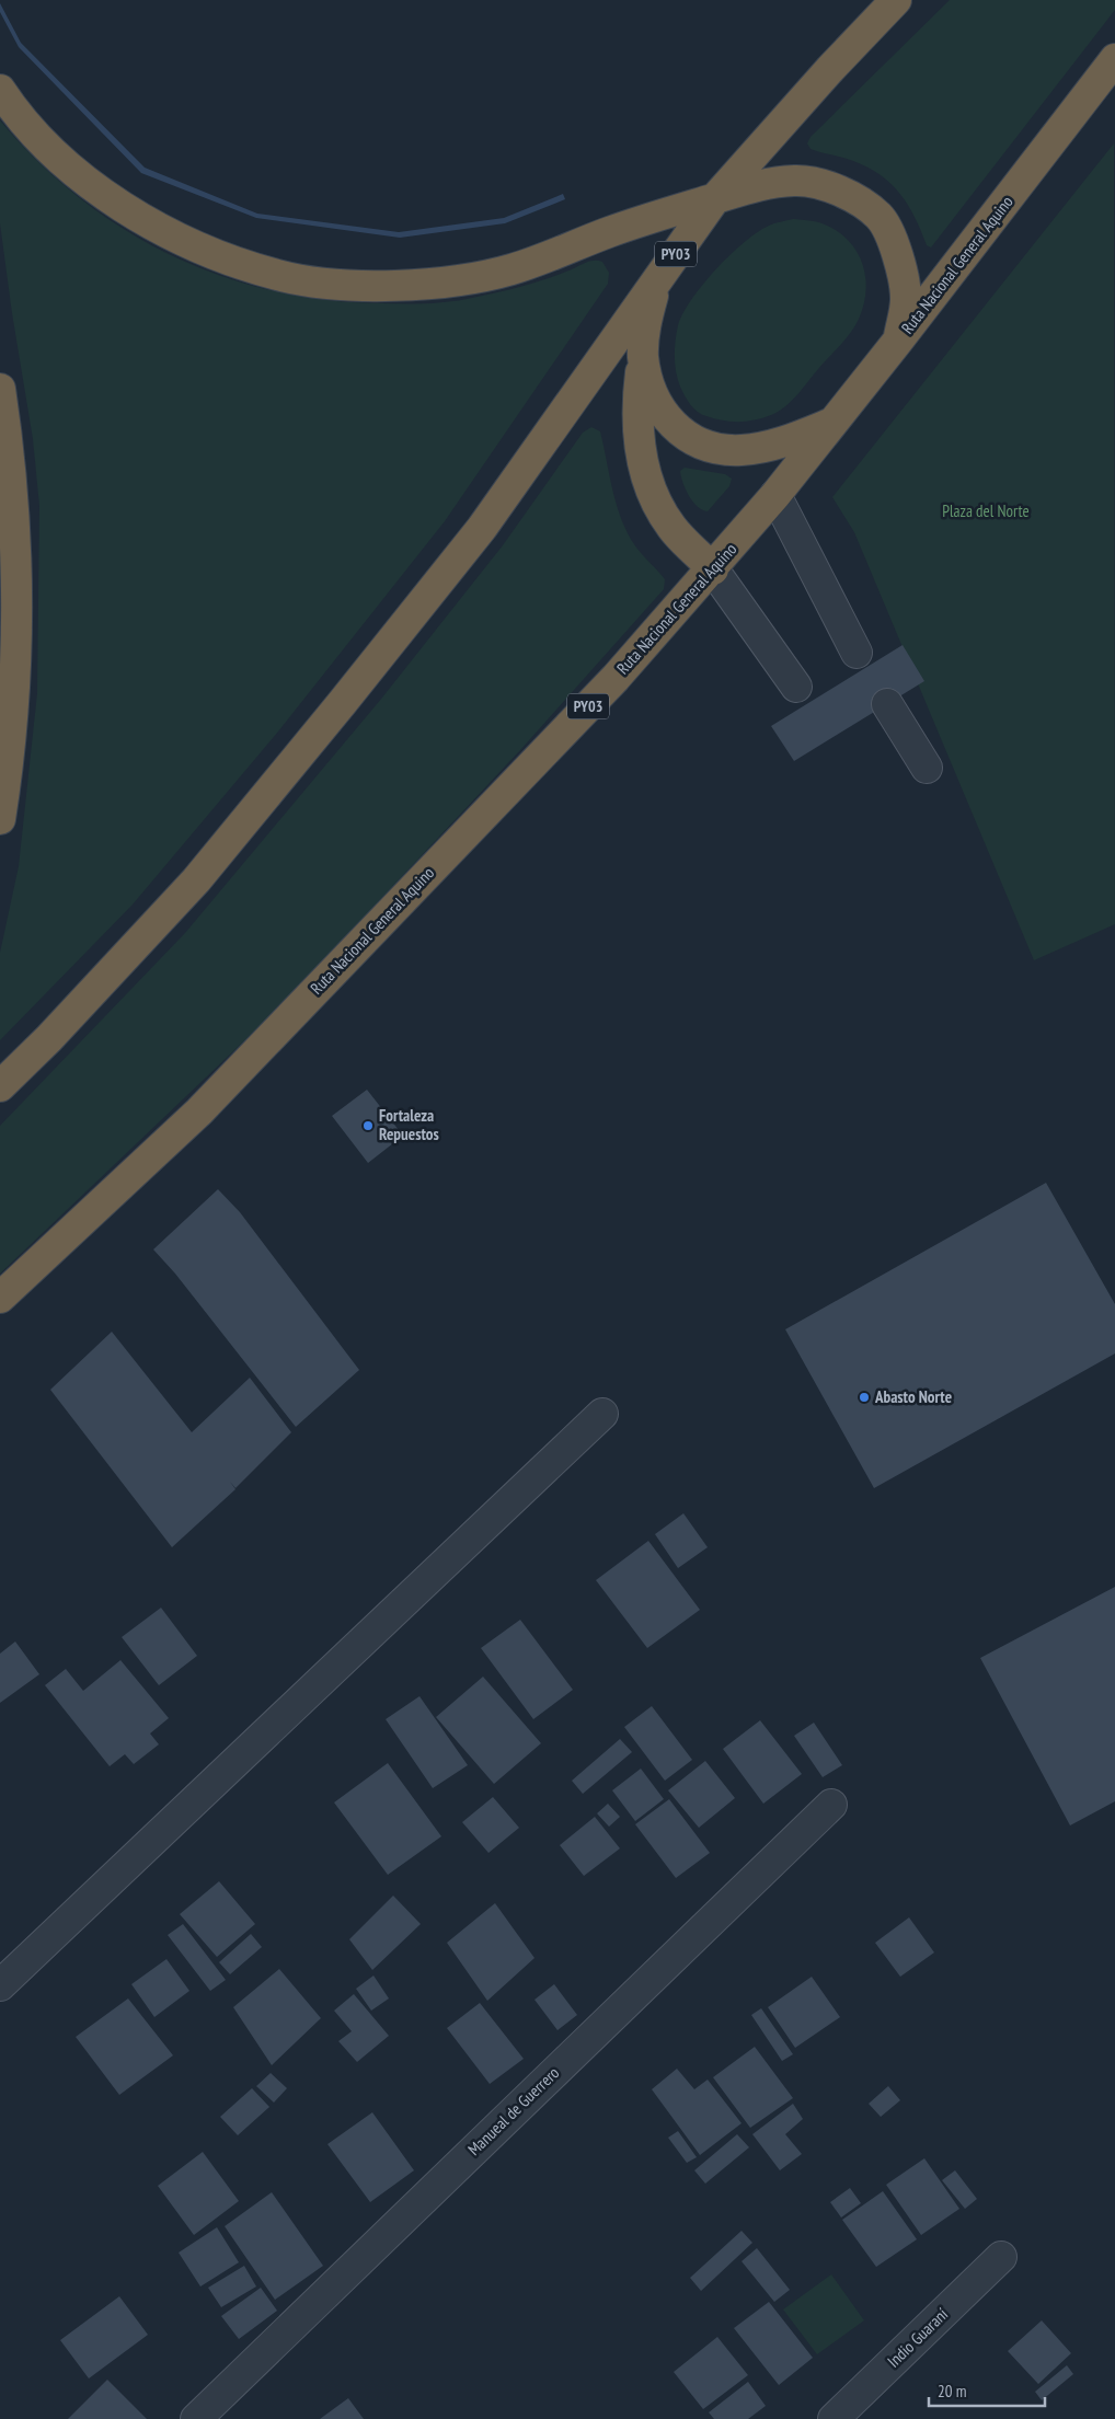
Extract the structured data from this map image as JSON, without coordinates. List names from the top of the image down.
{
  "streets": {
    "highway": ["PY03", "Ruta Nacional General Aquino"],
    "street": ["Manueal de Guerrero", "Indio Guaraní"]
  },
  "parks": ["Plaza del Norte"],
  "places": ["Fortaleza Repuestos", "Abasto Norte"],
  "scale_bar": "20 m"
}
